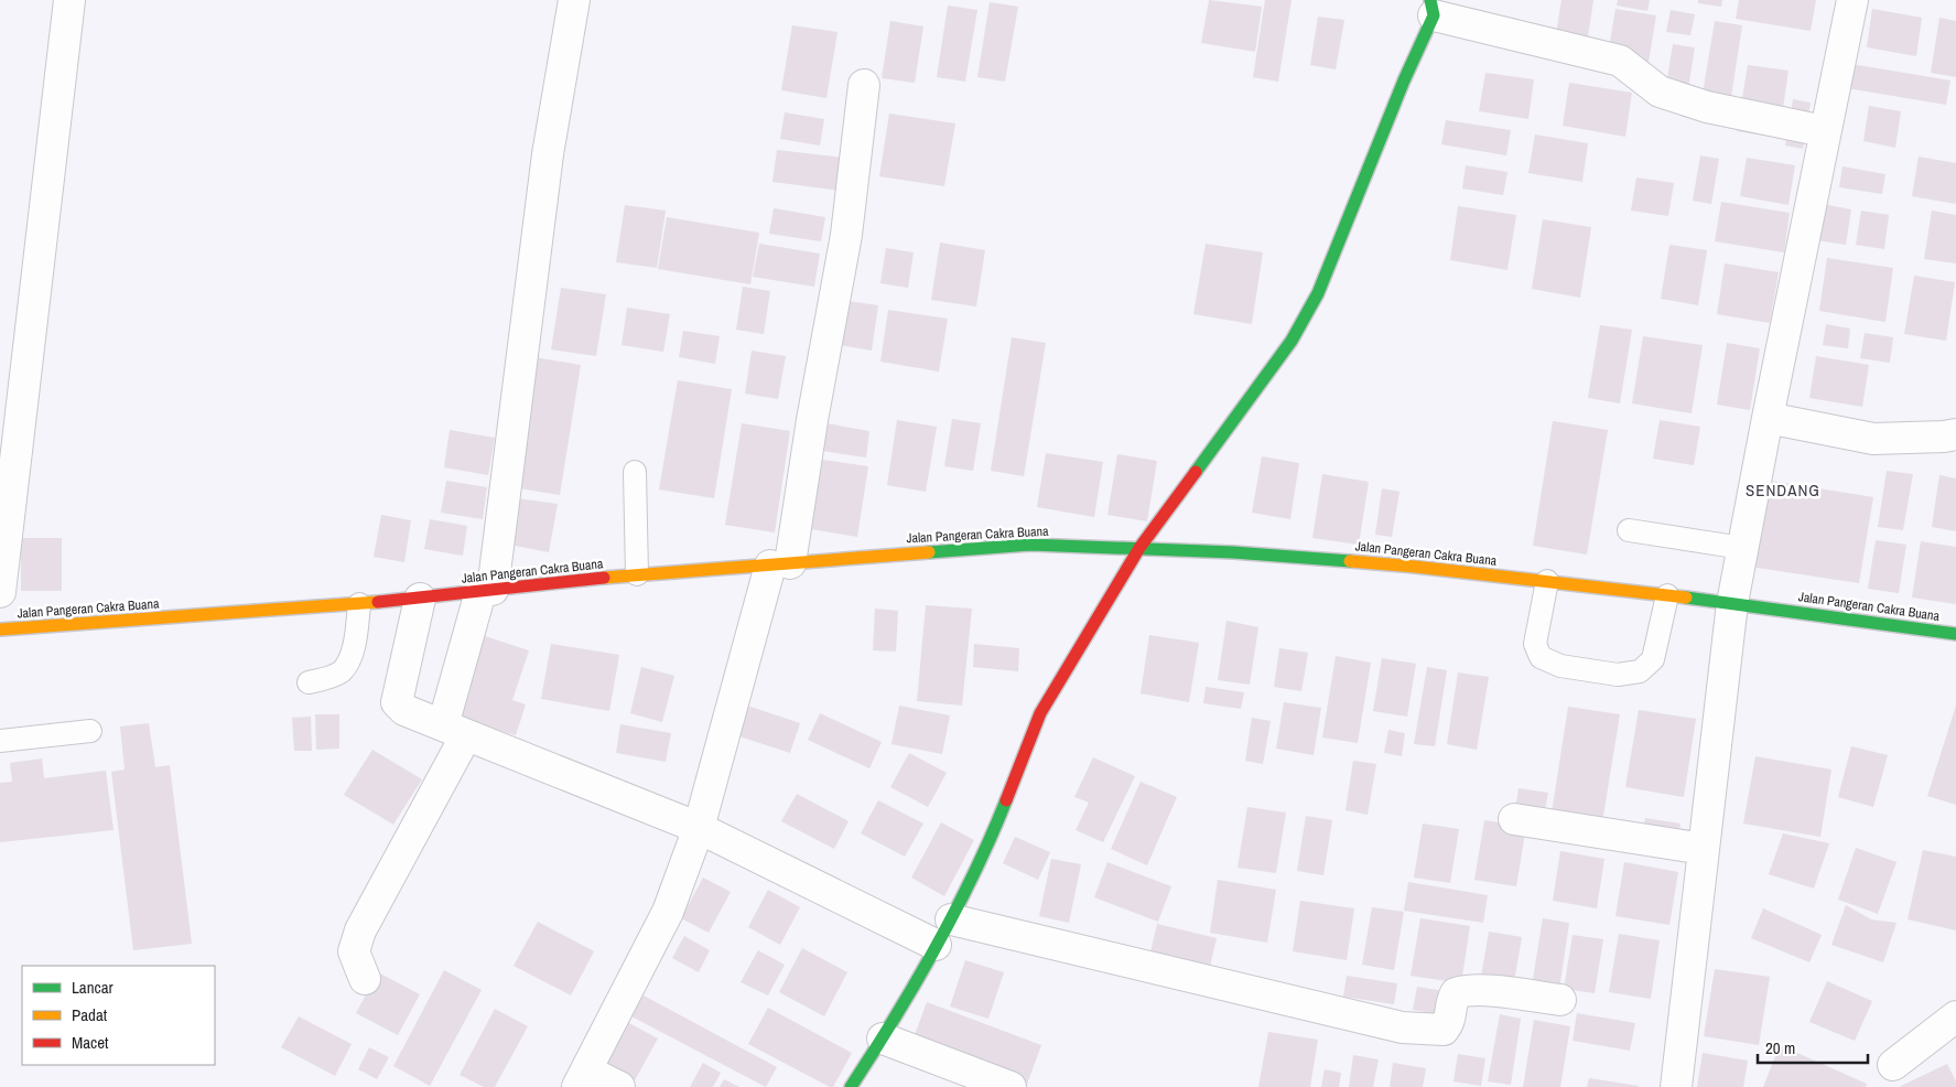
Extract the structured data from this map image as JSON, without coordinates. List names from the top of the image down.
{
  "streets": {
    "main road": ["Jalan Pangeran Cakra Buana"]
  },
  "districts": ["SENDANG"],
  "legend": ["Lancar", "Padat", "Macet"],
  "scale_bar": "20 m"
}
